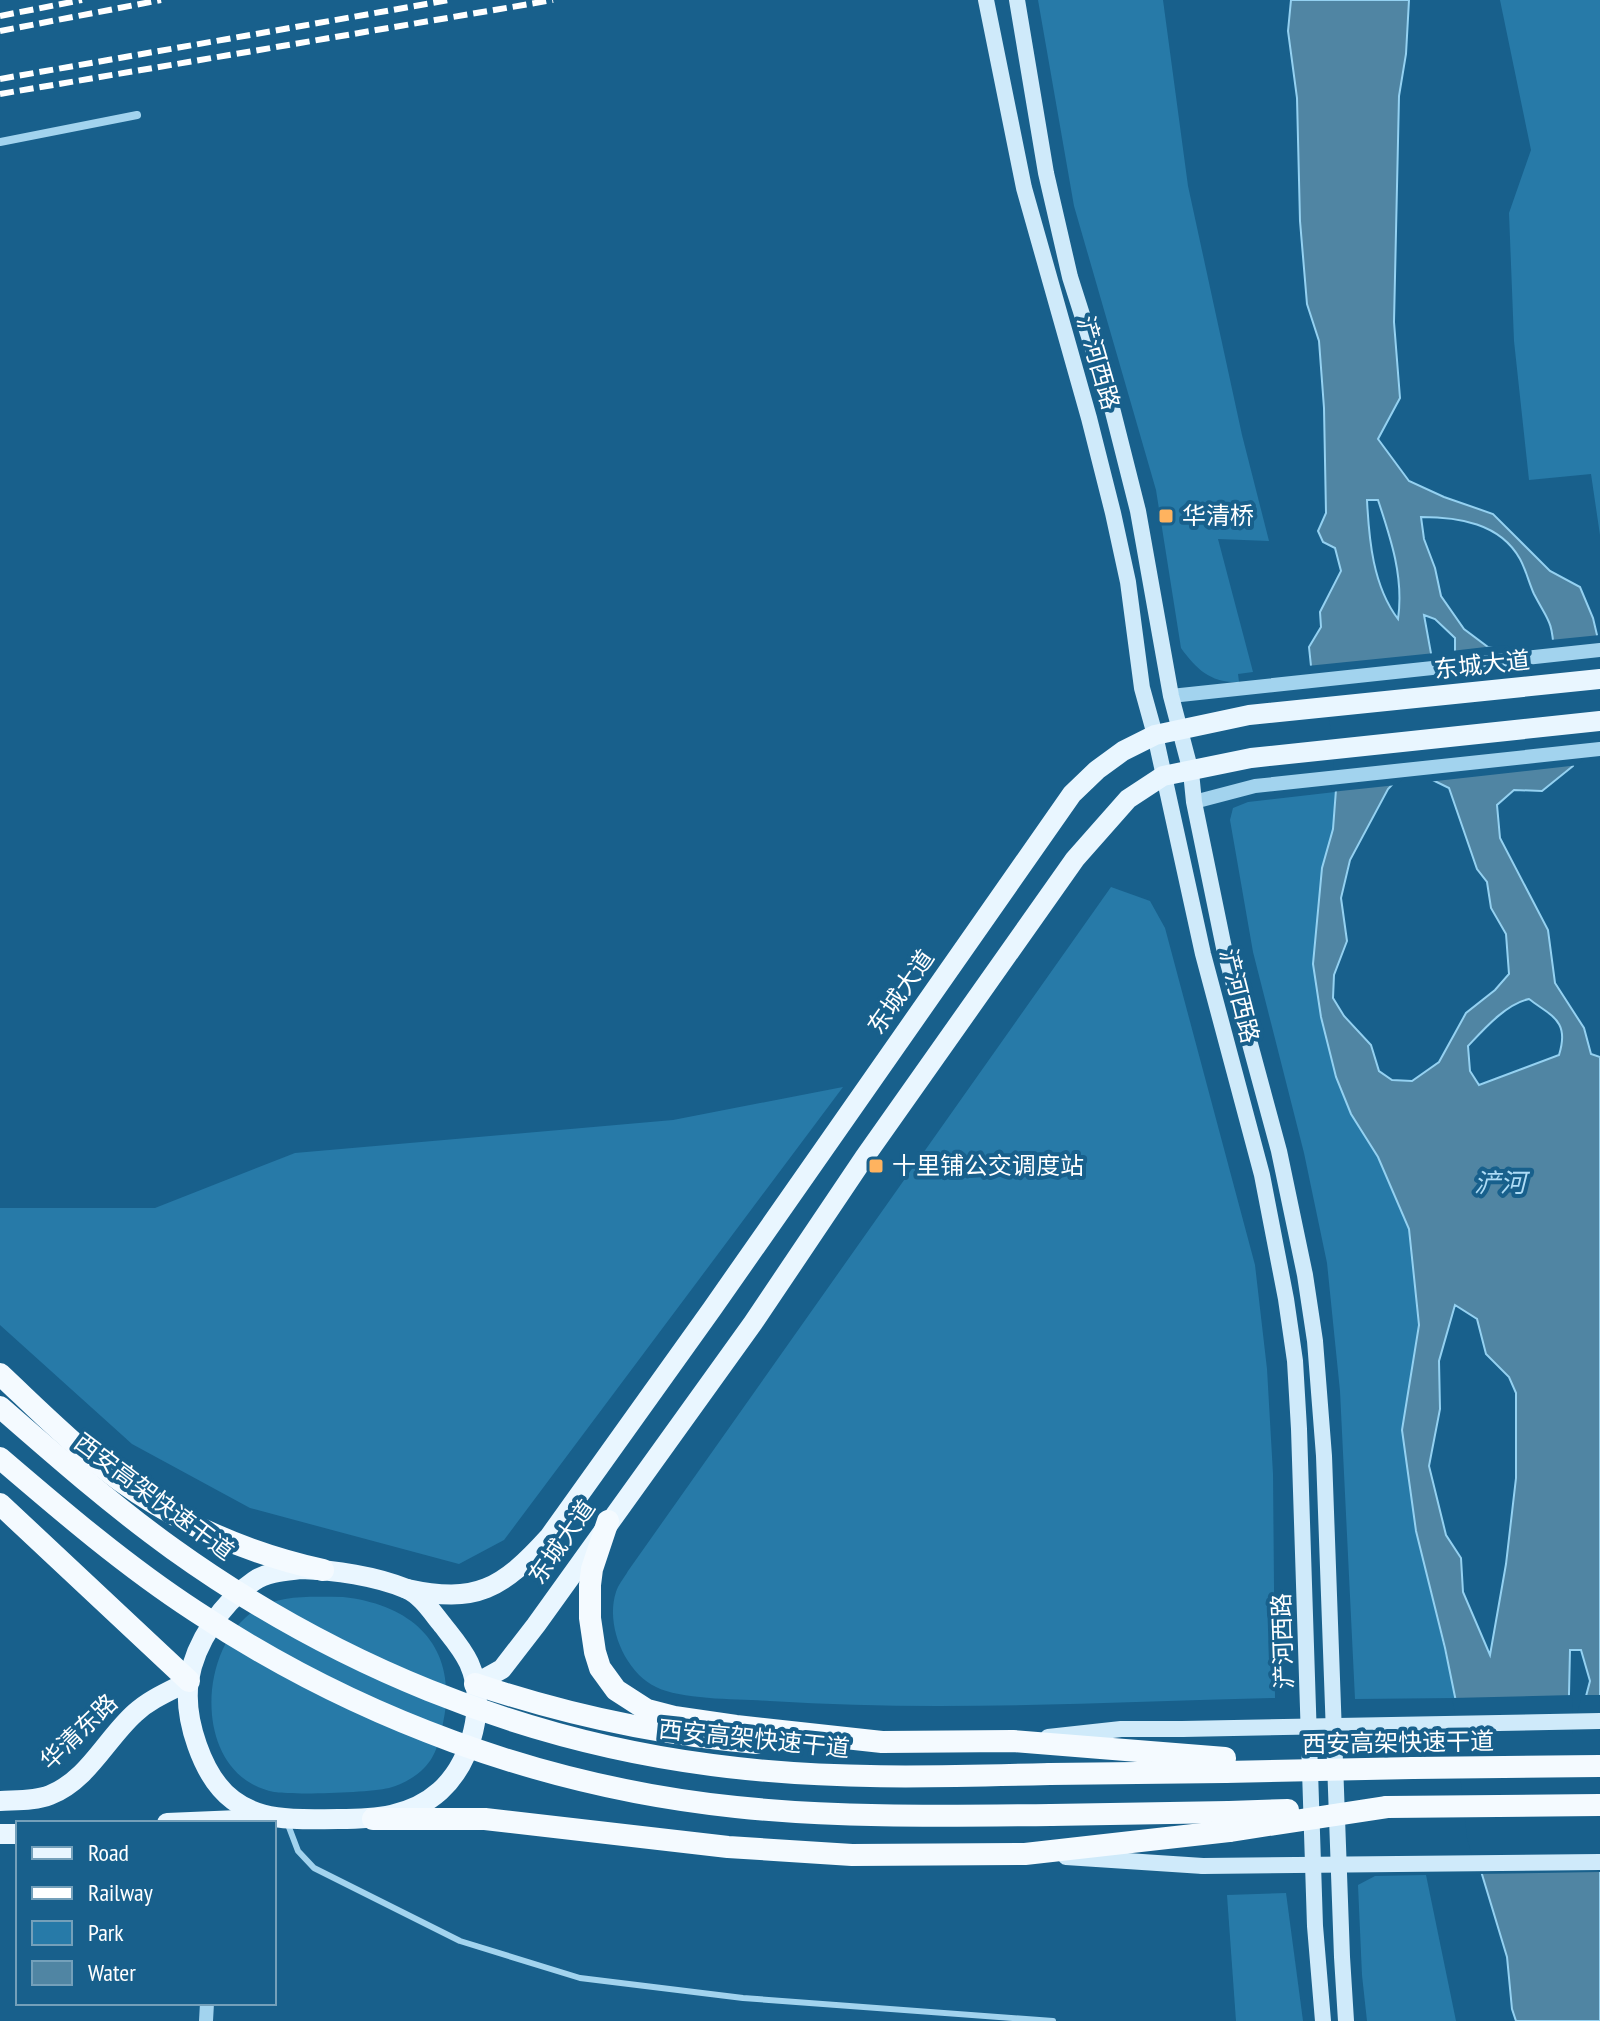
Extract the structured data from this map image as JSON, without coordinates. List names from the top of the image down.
{
  "streets": {
    "highway": ["西安高架快速干道"],
    "main road": ["浐河西路", "东城大道", "华清东路"]
  },
  "crossings": [
    ["浐河西路", "东城大道"],
    ["东城大道", "华清东路"]
  ],
  "water": ["浐河"],
  "places": {
    "transit": ["华清桥", "十里铺公交调度站"]
  },
  "legend": [
    "Road",
    "Railway",
    "Park",
    "Water"
  ]
}
